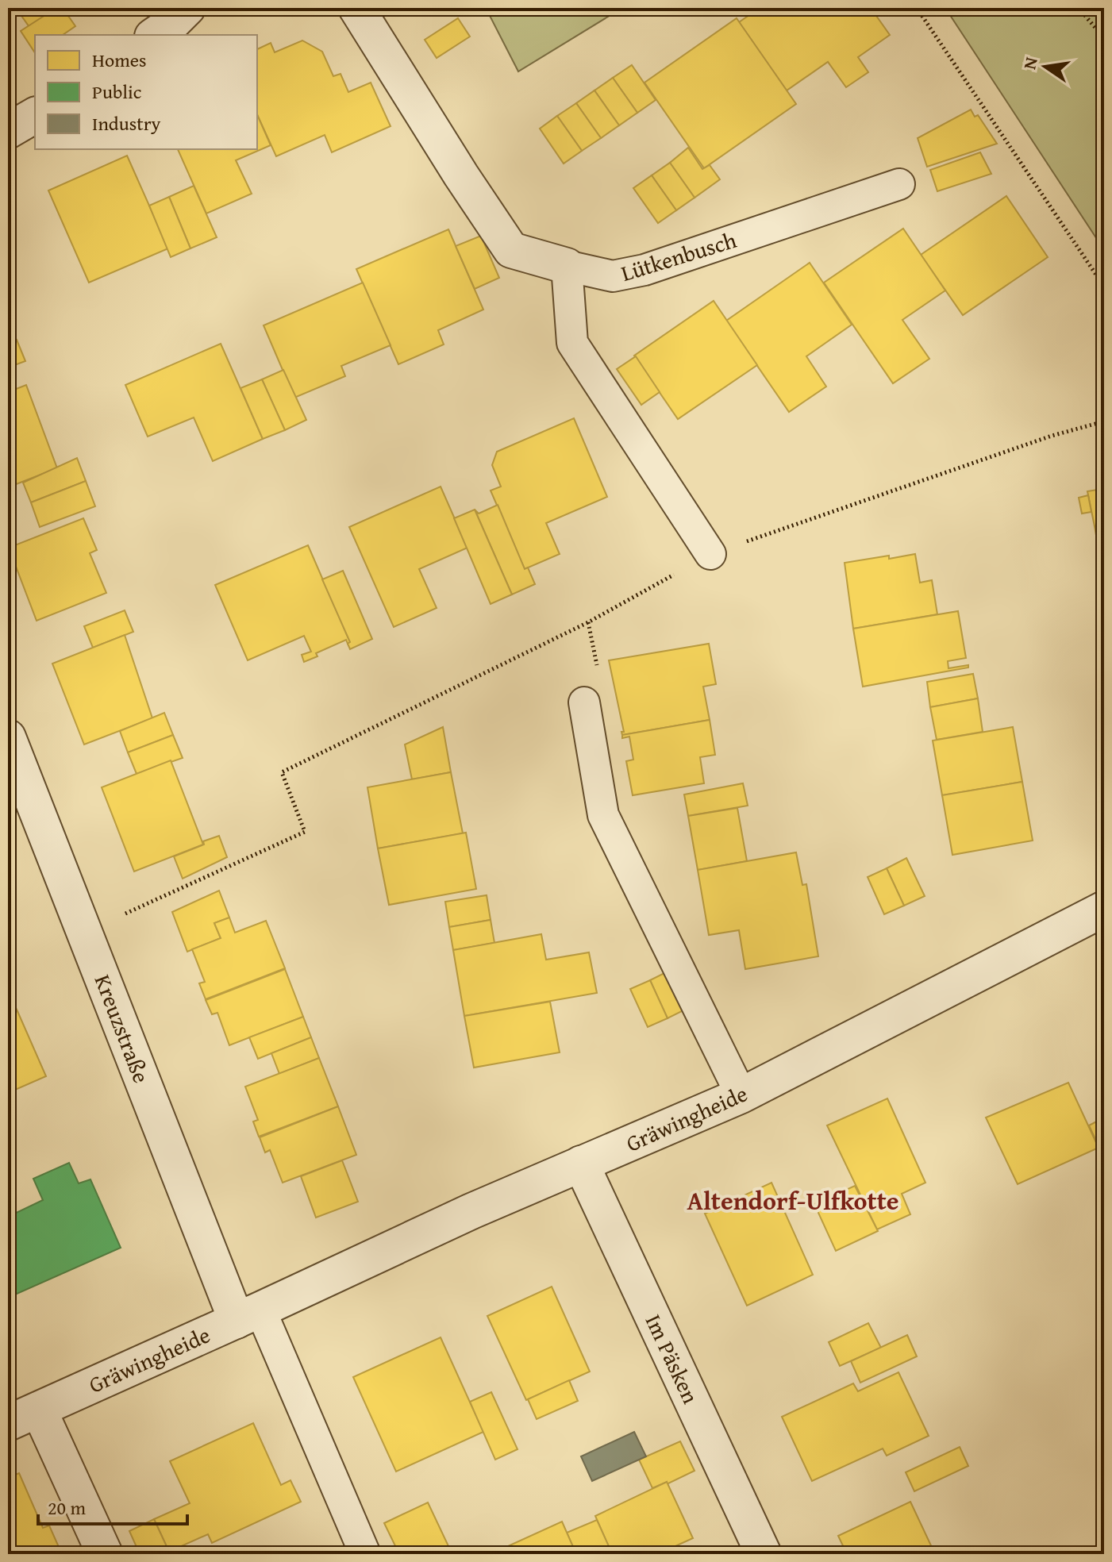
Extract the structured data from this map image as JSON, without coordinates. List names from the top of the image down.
{
  "streets": {
    "street": [
      "Lütkenbusch",
      "Kreuzstraße",
      "Gräwingheide",
      "Im Päsken"
    ]
  },
  "crossings": [
    ["Kreuzstraße", "Gräwingheide"],
    ["Gräwingheide", "Im Päsken"]
  ],
  "districts": ["Altendorf-Ulfkotte"],
  "legend": ["Homes", "Public", "Industry"],
  "scale_bar": "20 m",
  "north": "left"
}
